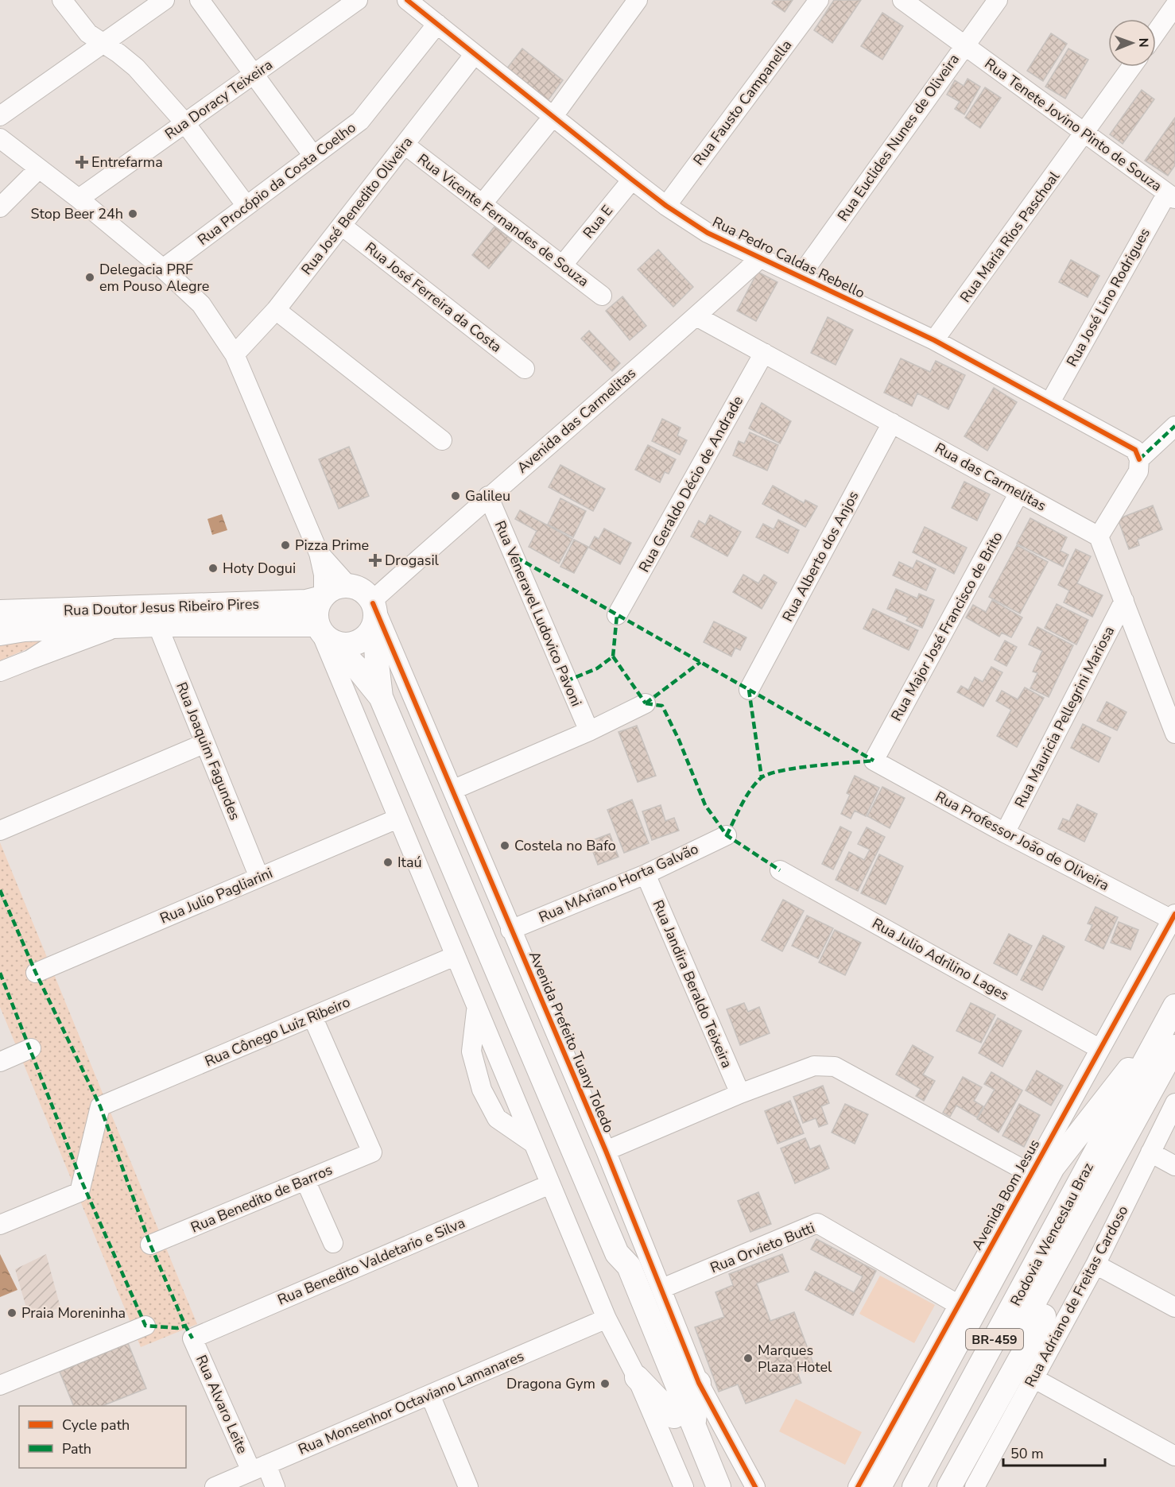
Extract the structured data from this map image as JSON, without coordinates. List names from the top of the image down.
{
  "streets": {
    "main road": ["Rua Doutor Jesus Ribeiro Pires", "Rodovia Wenceslau Braz", "BR-459"],
    "street": [
      "Rua Doracy Teixeira",
      "Rua Fausto Campanella",
      "Rua Tenete Jovino Pinto de Souza",
      "Rua Euclides Nunes de Oliveira",
      "Rua Procópio da Costa Coelho",
      "Rua José Benedito Oliveira",
      "Rua Vicente Fernandes de Souza",
      "Rua E",
      "Rua Maria Rios Paschoal",
      "Rua Pedro Caldas Rebello",
      "Rua José Ferreira da Costa",
      "Rua José Lino Rodrigues",
      "Avenida das Carmelitas",
      "Rua das Carmelitas",
      "Rua Geraldo Décio de Andrade",
      "Rua Alberto dos Anjos",
      "Rua Veneravel Ludovico Pavoni",
      "Rua Major José Francisco de Brito",
      "Rua Mauricia Pellegrini Mariosa",
      "Rua Joaquim Fagundes",
      "Rua Professor João de Oliveira",
      "Rua MAriano Horta Galvão",
      "Rua Julio Pagliarini",
      "Rua Julio Adrilino Lages",
      "Rua Jandira Beraldo Teixeira",
      "Rua Cônego Luiz Ribeiro",
      "Avenida Prefeito Tuany Toledo",
      "Avenida Bom Jesus",
      "Rua Benedito de Barros",
      "Rua Orvieto Butti",
      "Rua Benedito Valdetario e Silva",
      "Rua Adriano de Freitas Cardoso",
      "Rua Monsenhor Octaviano Lamanares",
      "Rua Alvaro Leite"
    ]
  },
  "crossings": [
    ["Rua Fausto Campanella", "Rua Pedro Caldas Rebello"],
    ["Rua Tenete Jovino Pinto de Souza", "Rua Euclides Nunes de Oliveira"],
    ["Rua Tenete Jovino Pinto de Souza", "Rua Maria Rios Paschoal"],
    ["Rua Tenete Jovino Pinto de Souza", "Rua José Lino Rodrigues"],
    ["Rua Euclides Nunes de Oliveira", "Rua Pedro Caldas Rebello"],
    ["Rua Procópio da Costa Coelho", "Rua Pedro Caldas Rebello"],
    ["Rua José Benedito Oliveira", "Rua Vicente Fernandes de Souza"],
    ["Rua José Benedito Oliveira", "Rua Pedro Caldas Rebello"],
    ["Rua José Benedito Oliveira", "Rua José Ferreira da Costa"],
    ["Rua Vicente Fernandes de Souza", "Rua E"],
    ["Rua E", "Rua Pedro Caldas Rebello"],
    ["Rua Maria Rios Paschoal", "Rua Pedro Caldas Rebello"],
    ["Rua Pedro Caldas Rebello", "Rua José Lino Rodrigues"],
    ["Rua Pedro Caldas Rebello", "Avenida das Carmelitas"],
    ["Avenida das Carmelitas", "Rua das Carmelitas"],
    ["Avenida das Carmelitas", "Rua Doutor Jesus Ribeiro Pires"],
    ["Avenida das Carmelitas", "Rua Veneravel Ludovico Pavoni"],
    ["Avenida das Carmelitas", "Avenida Prefeito Tuany Toledo"],
    ["Rua das Carmelitas", "Rua Geraldo Décio de Andrade"],
    ["Rua das Carmelitas", "Rua Alberto dos Anjos"],
    ["Rua das Carmelitas", "Rua Major José Francisco de Brito"],
    ["Rua Doutor Jesus Ribeiro Pires", "Rua Joaquim Fagundes"],
    ["Rua Doutor Jesus Ribeiro Pires", "Avenida Prefeito Tuany Toledo"],
    ["Rua Major José Francisco de Brito", "Rua Professor João de Oliveira"],
    ["Rua Mauricia Pellegrini Mariosa", "Rua Professor João de Oliveira"],
    ["Rua Joaquim Fagundes", "Rua Julio Pagliarini"],
    ["Rua Professor João de Oliveira", "Avenida Bom Jesus"],
    ["Rua MAriano Horta Galvão", "Rua Jandira Beraldo Teixeira"],
    ["Rua MAriano Horta Galvão", "Avenida Prefeito Tuany Toledo"],
    ["Rua Julio Adrilino Lages", "Avenida Bom Jesus"],
    ["Rua Cônego Luiz Ribeiro", "Rua Benedito de Barros"],
    ["Avenida Prefeito Tuany Toledo", "Rua Orvieto Butti"],
    ["Avenida Bom Jesus", "Rua Orvieto Butti"],
    ["Rua Benedito Valdetario e Silva", "Rua Alvaro Leite"],
    ["Rua Monsenhor Octaviano Lamanares", "Rua Alvaro Leite"]
  ],
  "places": {
    "health": ["Entrefarma", "Drogasil"],
    "other": [
      "Stop Beer 24h",
      "Delegacia PRF em Pouso Alegre",
      "Galileu",
      "Pizza Prime",
      "Hoty Dogui",
      "Costela no Bafo",
      "Itaú",
      "Praia Moreninha",
      "Marques Plaza Hotel",
      "Dragona Gym"
    ]
  },
  "legend": ["Cycle path", "Path"],
  "scale_bar": "50 m",
  "north": "right"
}
